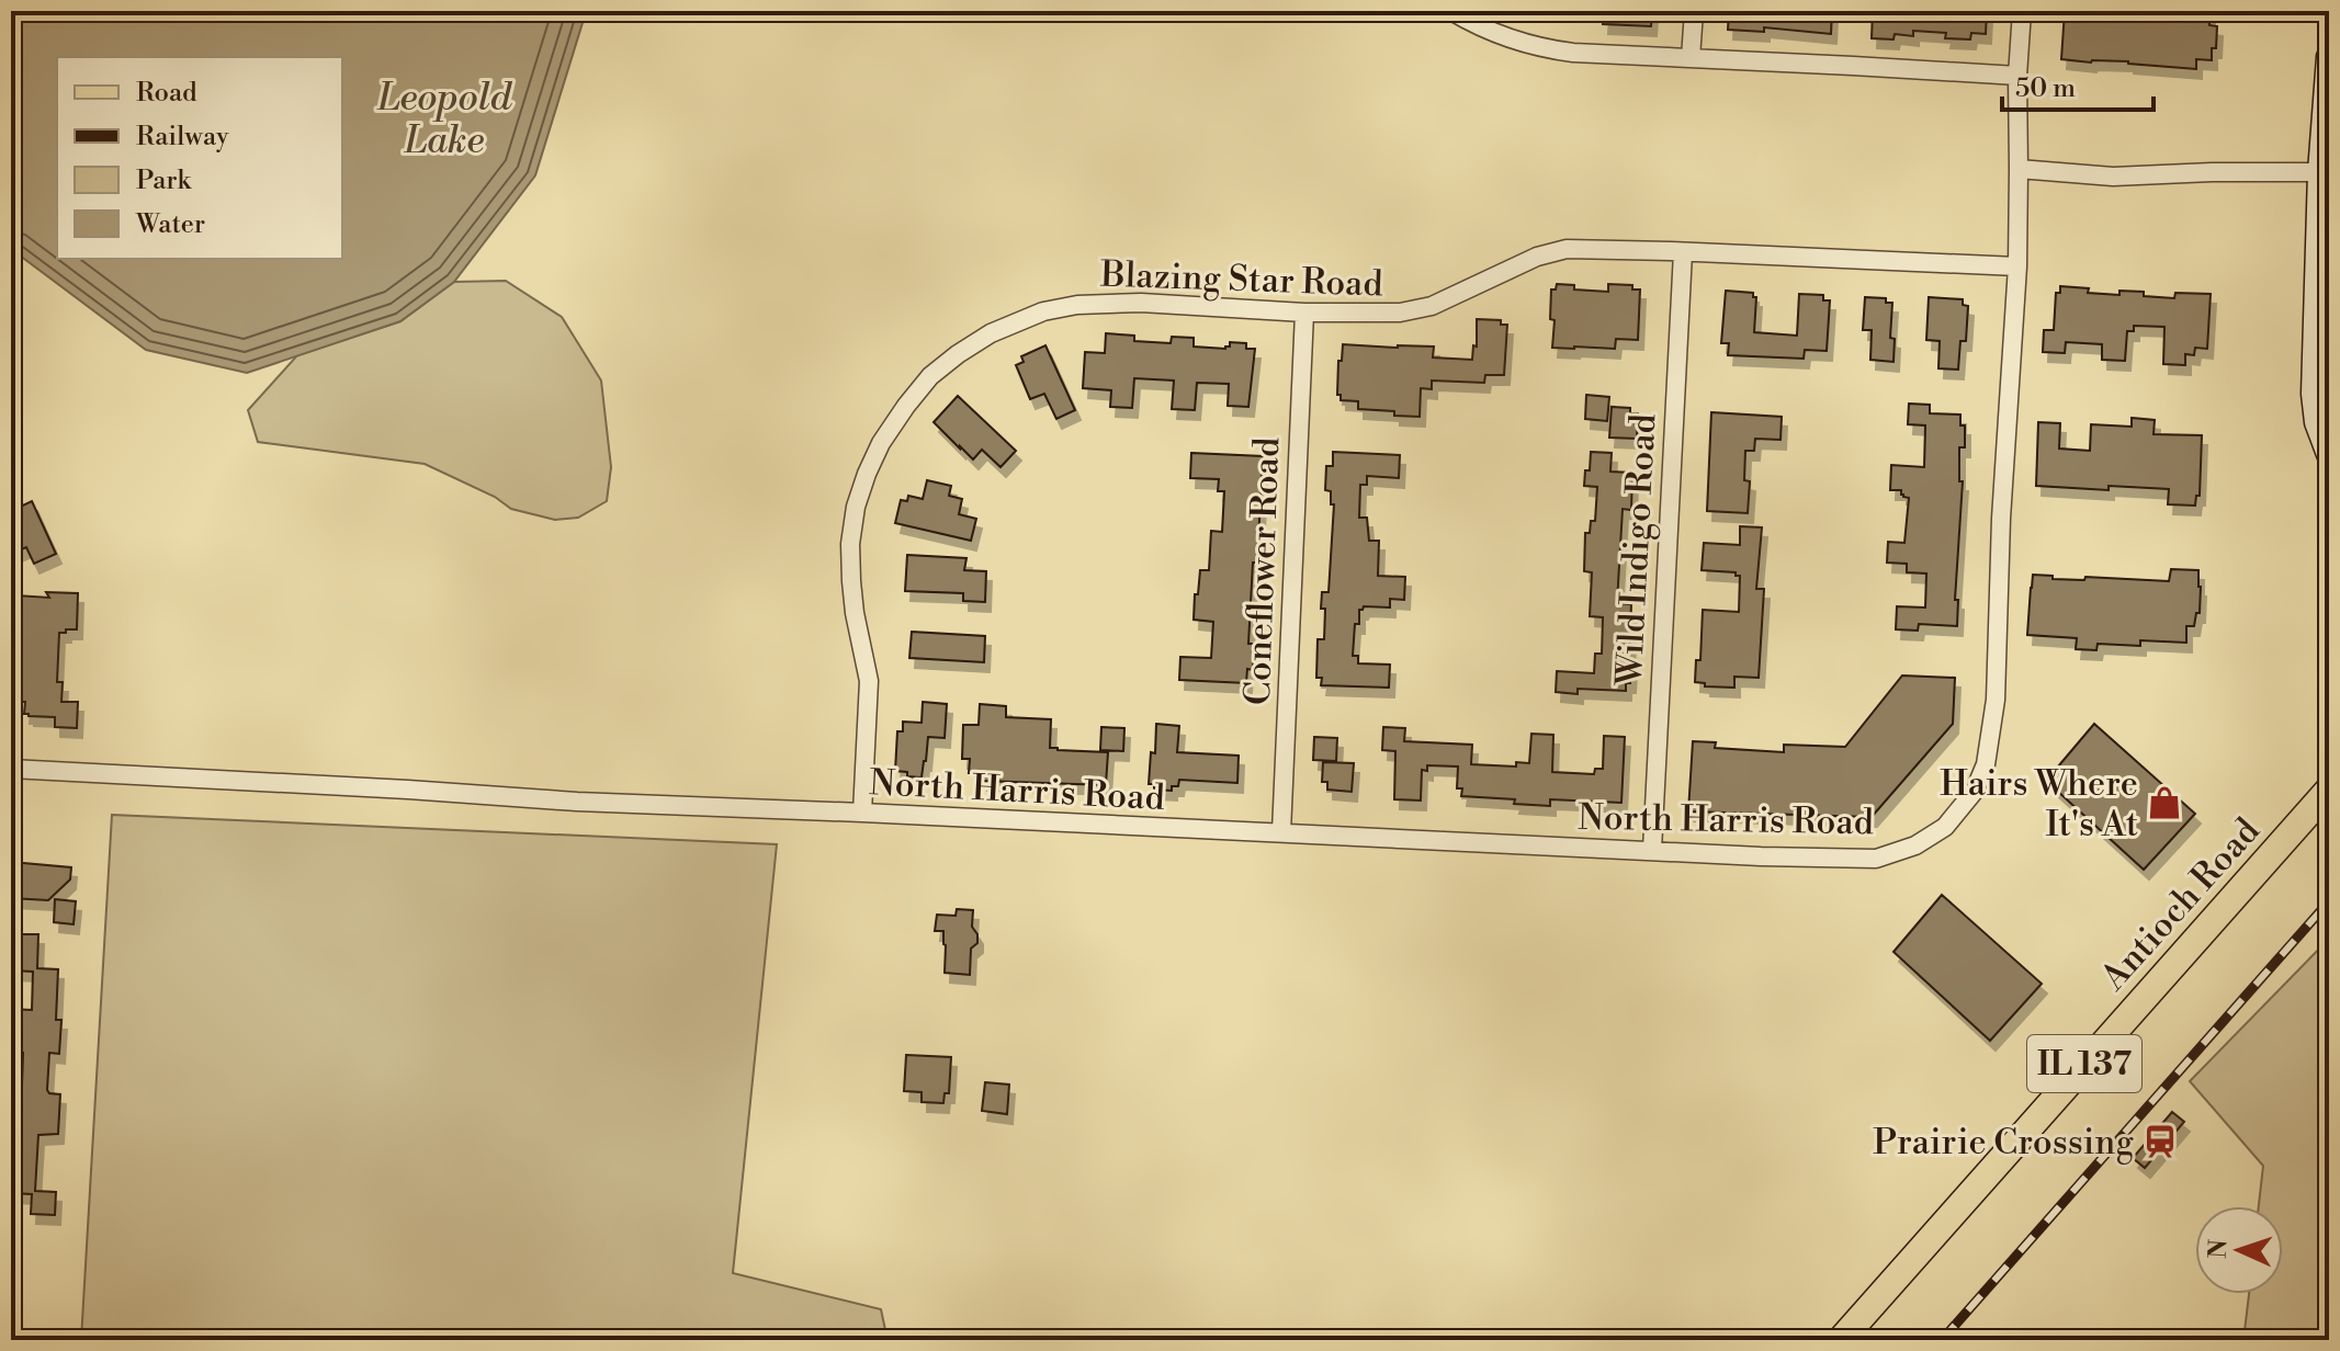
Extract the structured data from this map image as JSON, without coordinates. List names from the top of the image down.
{
  "streets": {
    "main road": ["Antioch Road", "IL 137"],
    "street": [
      "Blazing Star Road",
      "Wild Indigo Road",
      "Coneflower Road",
      "North Harris Road"
    ]
  },
  "crossings": [
    ["Blazing Star Road", "Wild Indigo Road"],
    ["Blazing Star Road", "Coneflower Road"],
    ["Blazing Star Road", "North Harris Road"],
    ["Wild Indigo Road", "North Harris Road"],
    ["Coneflower Road", "North Harris Road"]
  ],
  "water": ["Leopold Lake"],
  "places": {
    "shop": ["Hairs Where It's At"],
    "station": ["Prairie Crossing"]
  },
  "legend": [
    "Road",
    "Railway",
    "Park",
    "Water"
  ],
  "scale_bar": "50 m",
  "north": "left"
}
